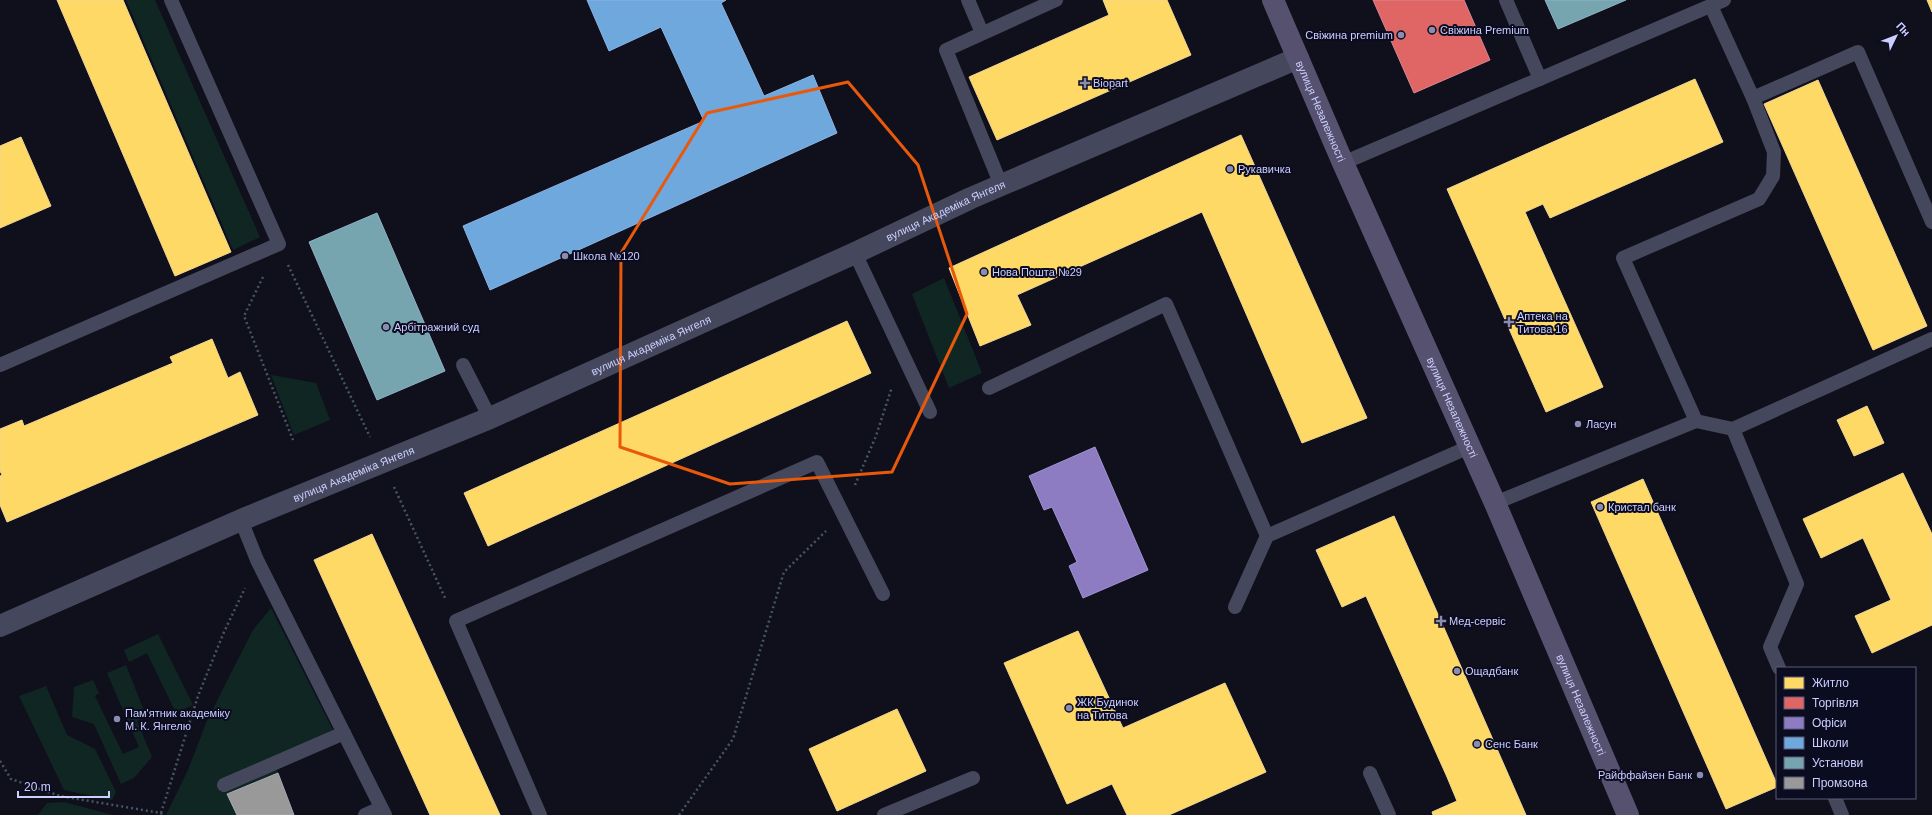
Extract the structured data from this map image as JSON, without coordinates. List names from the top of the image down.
{
  "streets": {
    "main road": ["вулиця Незалежності"],
    "street": ["вулиця Академіка Янгеля"]
  },
  "crossings": [
    ["вулиця Незалежності", "вулиця Академіка Янгеля"]
  ],
  "places": {
    "other": [
      "Свіжина Premium",
      "Свіжина premium",
      "Рукавичка",
      "Школа №120",
      "Нова Пошта №29",
      "Арбітражний суд",
      "Ласун",
      "Кристал банк",
      "Ощадбанк",
      "ЖК Будинок на Титова",
      "Пам'ятник академіку М. К. Янгелю",
      "Сенс Банк",
      "Райффайзен Банк"
    ],
    "health": ["Biopart", "Аптека на Титова 16", "Мед-сервіс"]
  },
  "legend": [
    "Житло",
    "Торгівля",
    "Офіси",
    "Школи",
    "Установи",
    "Промзона"
  ],
  "scale_bar": "20 m",
  "north": "top right"
}
